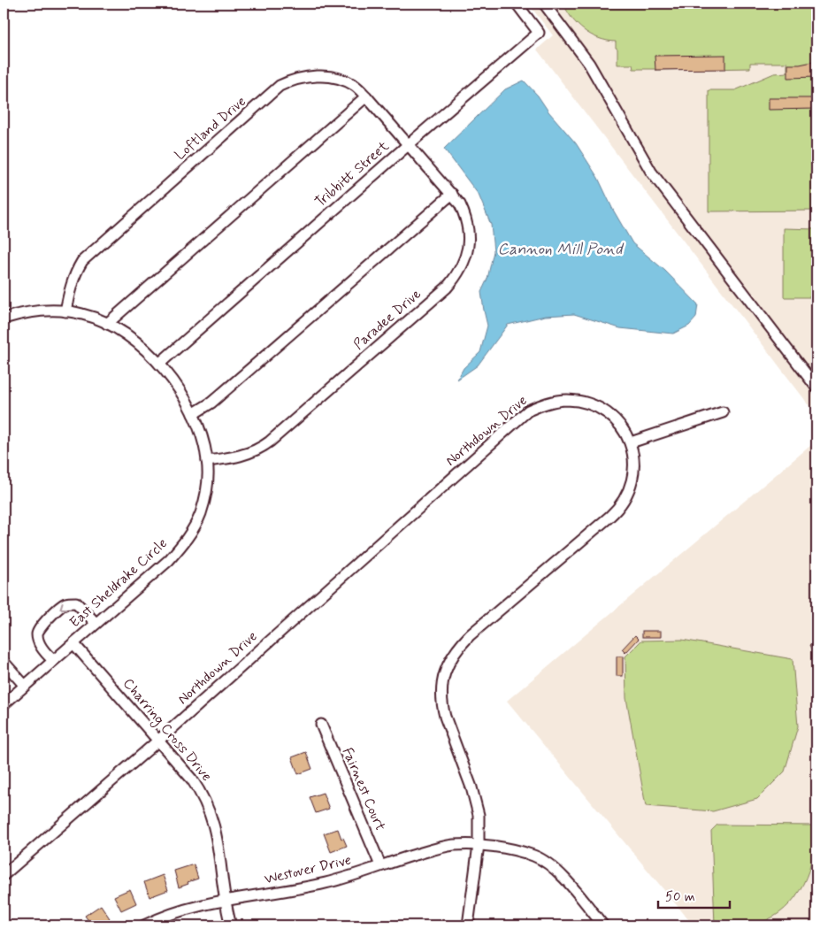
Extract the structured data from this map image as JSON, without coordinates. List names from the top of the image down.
{
  "streets": {
    "street": [
      "Loftland Drive",
      "Tribbitt Street",
      "Paradee Drive",
      "Northdown Drive",
      "East Sheldrake Circle",
      "Charring Cross Drive",
      "Fairnest Court",
      "Westover Drive"
    ]
  },
  "crossings": [
    ["Loftland Drive", "Tribbitt Street"],
    ["Loftland Drive", "Paradee Drive"],
    ["Loftland Drive", "East Sheldrake Circle"],
    ["Tribbitt Street", "Paradee Drive"],
    ["Tribbitt Street", "East Sheldrake Circle"],
    ["Paradee Drive", "East Sheldrake Circle"],
    ["Northdown Drive", "Charring Cross Drive"],
    ["Northdown Drive", "Westover Drive"],
    ["East Sheldrake Circle", "Charring Cross Drive"],
    ["Charring Cross Drive", "Westover Drive"],
    ["Fairnest Court", "Westover Drive"]
  ],
  "water": ["Cannon Mill Pond"],
  "scale_bar": "50 m"
}
